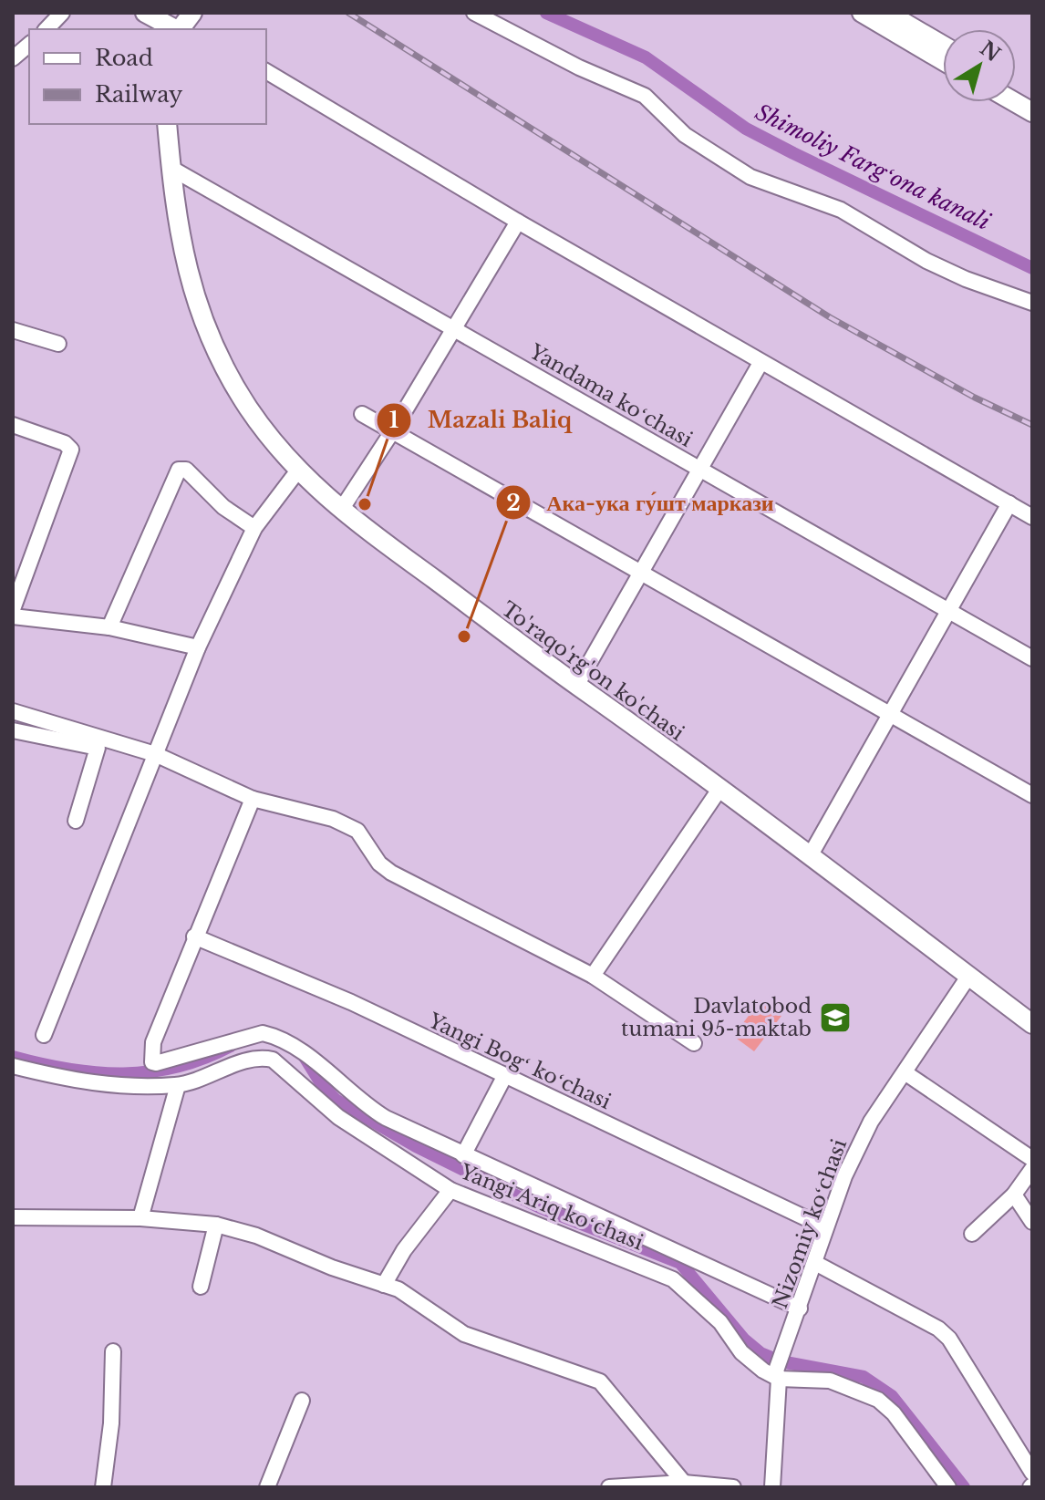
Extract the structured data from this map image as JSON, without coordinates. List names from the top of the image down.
{
  "streets": {
    "main road": ["To'raqo'rg'on ko'chasi"],
    "street": [
      "Yandama koʻchasi",
      "Yangi Bogʻ koʻchasi",
      "Yangi Ariq koʻchasi",
      "Nizomiy koʻchasi"
    ]
  },
  "crossings": [
    ["Yandama koʻchasi", "To'raqo'rg'on ko'chasi"],
    ["To'raqo'rg'on ko'chasi", "Nizomiy koʻchasi"],
    ["Yangi Bogʻ koʻchasi", "Nizomiy koʻchasi"],
    ["Yangi Ariq koʻchasi", "Nizomiy koʻchasi"]
  ],
  "water": ["Shimoliy Fargʻona kanali"],
  "places": {
    "other": ["Mazali Baliq", "Ака-ука гу́шт маркази"],
    "school or university": ["Davlatobod tumani 95-maktab"]
  },
  "legend": ["Road", "Railway"],
  "north": "top right"
}
